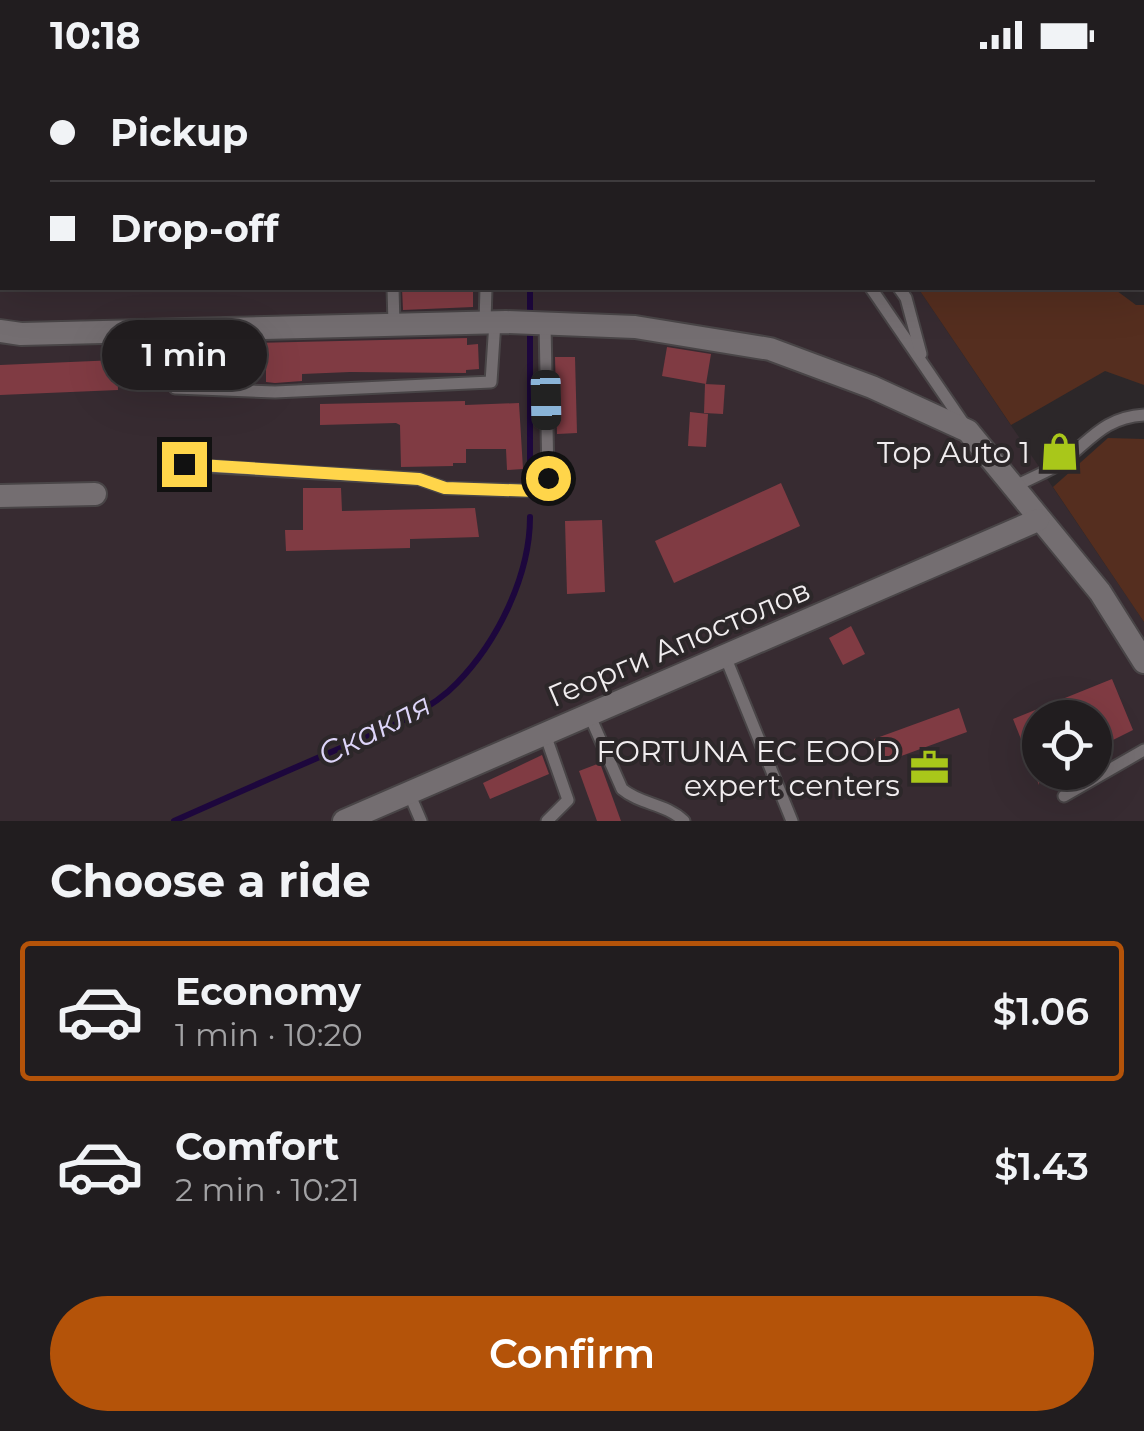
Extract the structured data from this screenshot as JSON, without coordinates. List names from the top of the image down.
{
  "streets": {
    "street": ["Георги Апостолов"]
  },
  "water": ["Скакля"],
  "places": {
    "shop": ["Top Auto 1"],
    "office": ["FORTUNA EC EOOD expert centers"]
  },
  "page": {
    "status": "10:18",
    "banner": ["Pickup", "Drop-off"],
    "bubble": "1 min",
    "heading": "Choose a ride",
    "list": [
      {
        "name": "Economy",
        "note": "1 min · 10:20",
        "value": "$1.06"
      },
      {
        "name": "Comfort",
        "note": "2 min · 10:21",
        "value": "$1.43"
      }
    ],
    "buttons": "Confirm"
  }
}
